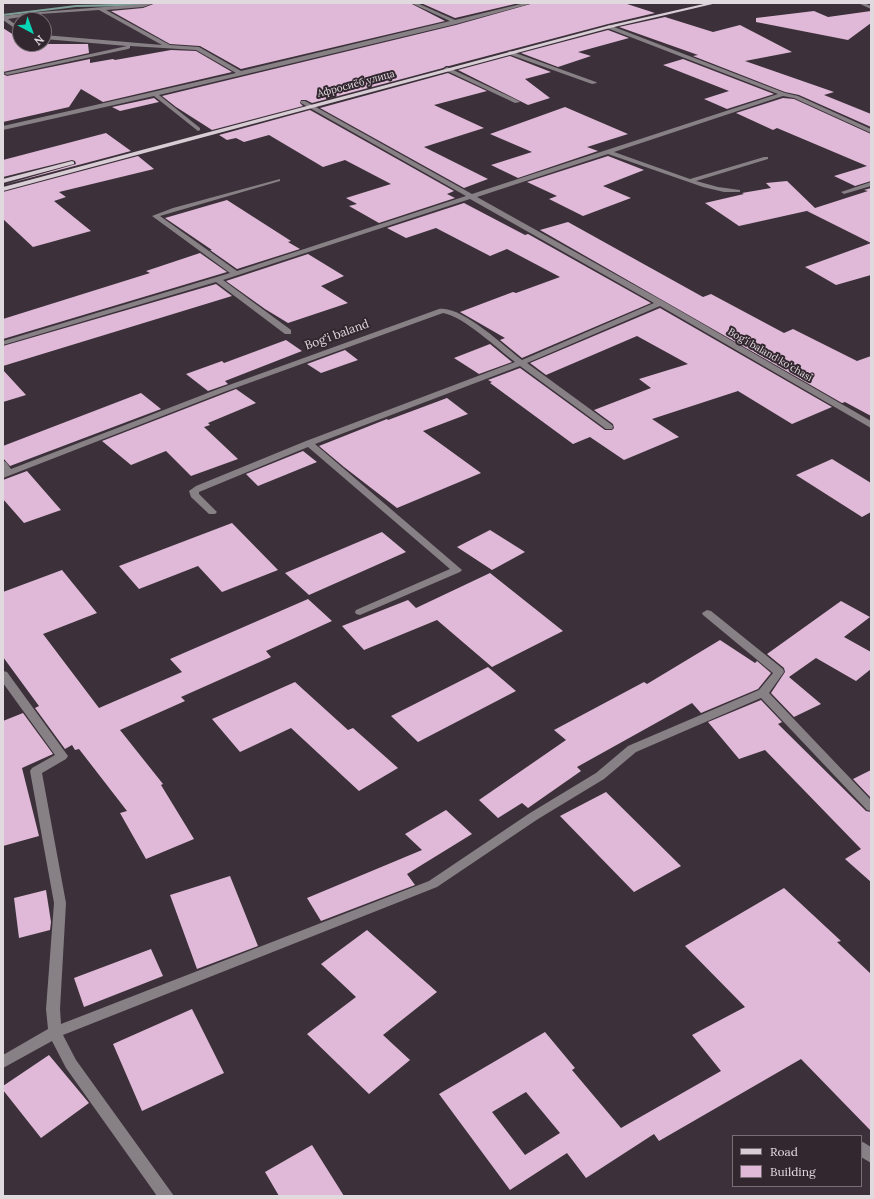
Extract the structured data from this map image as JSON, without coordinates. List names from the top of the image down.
{
  "streets": {
    "main road": ["Афросиёб улица"],
    "street": ["Bog'i baland", "Bog'i baland ko'chasi"]
  },
  "crossings": [
    ["Афросиёб улица", "Bog'i baland ko'chasi"]
  ],
  "legend": ["Road", "Building"],
  "north": "bottom right"
}
